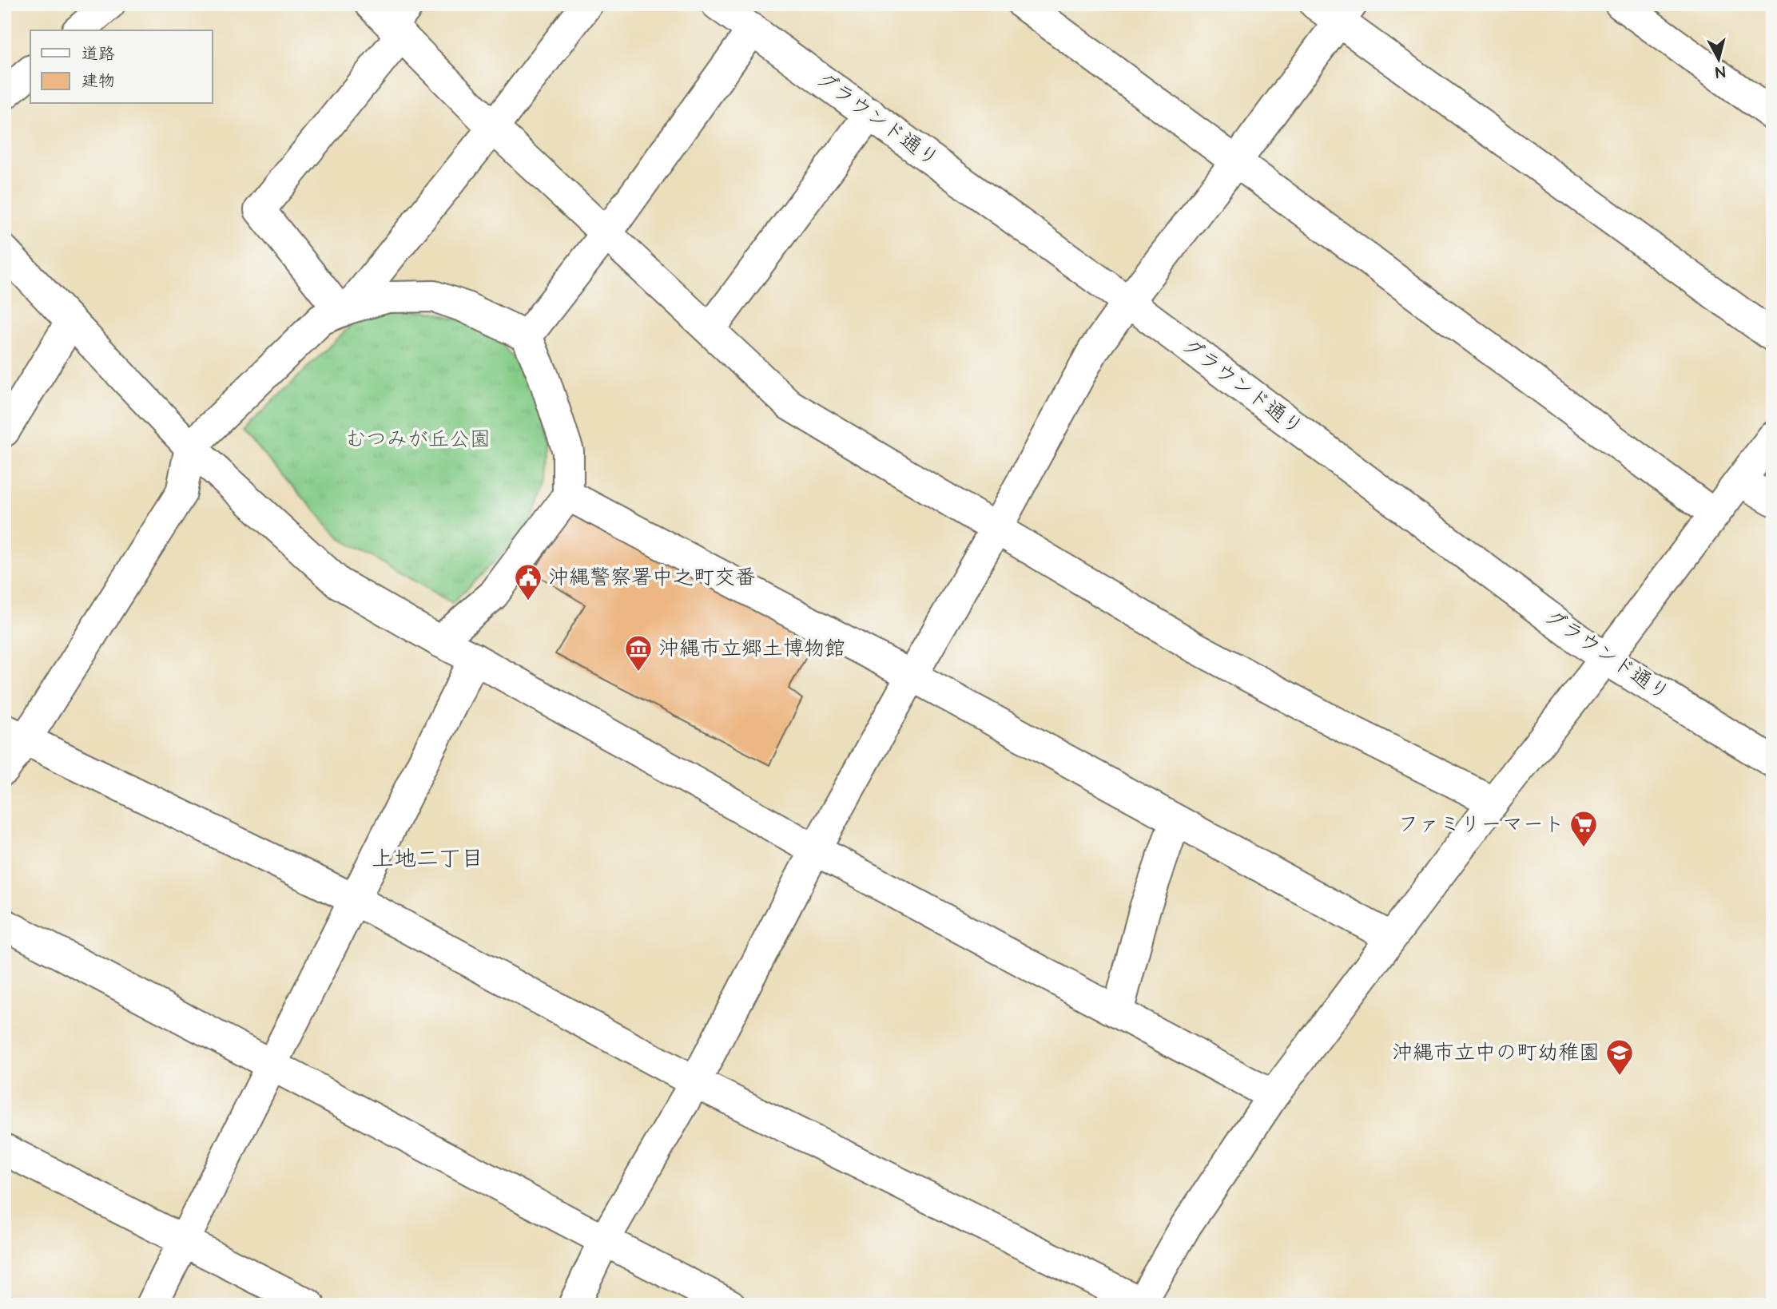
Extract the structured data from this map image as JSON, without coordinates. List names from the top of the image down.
{
  "streets": {
    "main road": ["グラウンド通り"]
  },
  "districts": ["上地二丁目"],
  "parks": ["むつみが丘公園"],
  "places": {
    "public building": ["沖縄警察署中之町交番"],
    "museum": ["沖縄市立郷土博物館"],
    "supermarket": ["ファミリーマート"],
    "school or university": ["沖縄市立中の町幼稚園"]
  },
  "legend": ["道路", "建物"],
  "north": "bottom"
}
